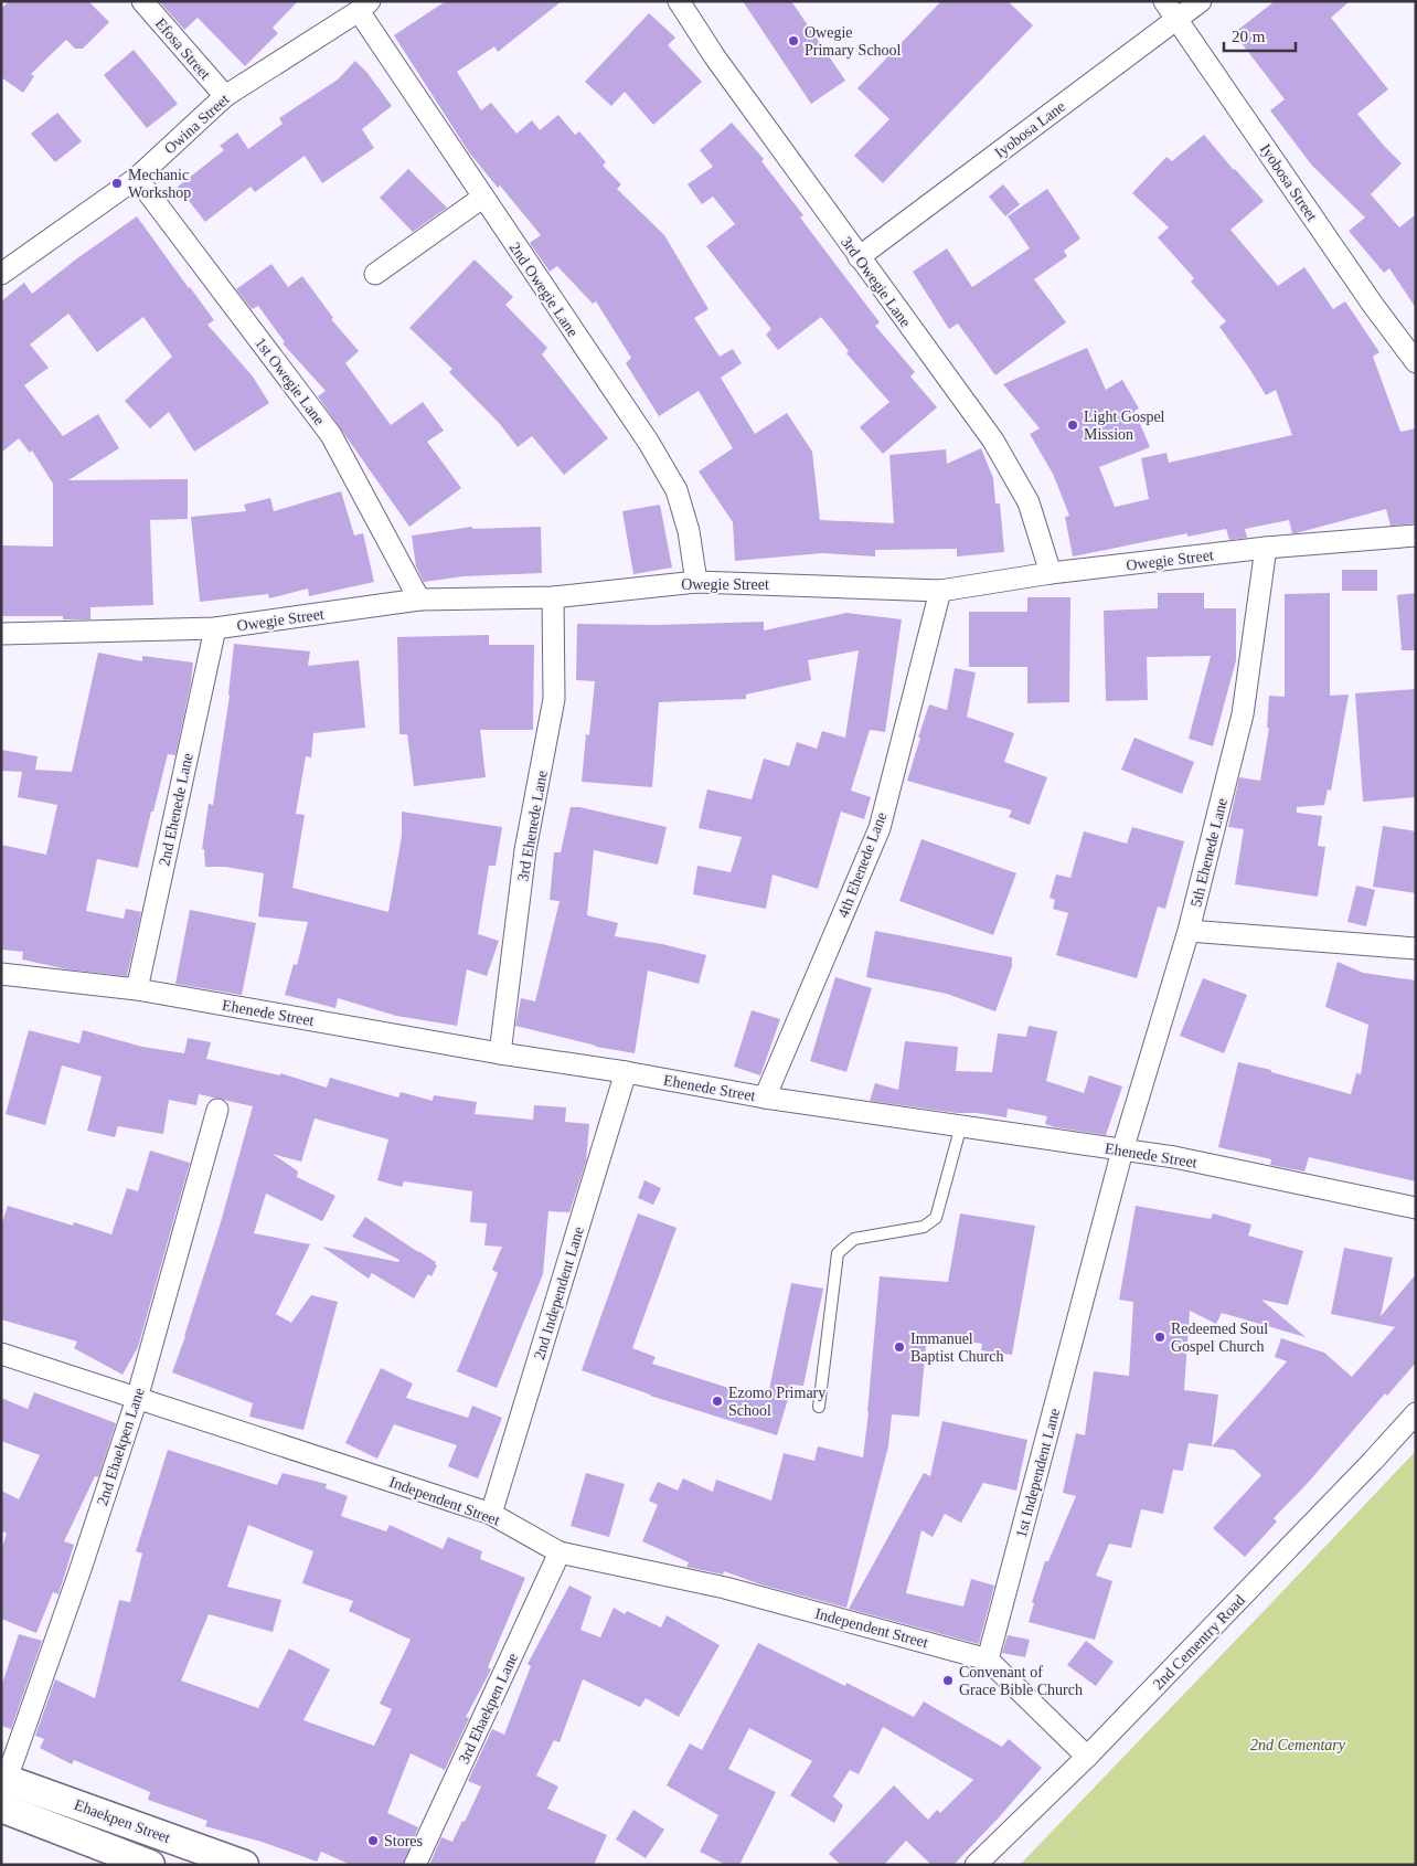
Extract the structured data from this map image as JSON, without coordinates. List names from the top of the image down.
{
  "streets": {
    "street": [
      "Efosa Street",
      "Owina Street",
      "Iyobosa Lane",
      "Iyobosa Street",
      "3rd Owegie Lane",
      "2nd Owegie Lane",
      "1st Owegie Lane",
      "Owegie Street",
      "2nd Ehenede Lane",
      "3rd Ehenede Lane",
      "5th Ehenede Lane",
      "4th Ehenede Lane",
      "Ehenede Street",
      "2nd Independent Lane",
      "2nd Ehaekpen Lane",
      "1st Independent Lane",
      "Independent Street",
      "2nd Cementry Road",
      "3rd Ehaekpen Lane",
      "Ehaekpen Street"
    ]
  },
  "crossings": [
    ["Efosa Street", "Owina Street"],
    ["Owina Street", "2nd Owegie Lane"],
    ["Owina Street", "1st Owegie Lane"],
    ["Iyobosa Lane", "Iyobosa Street"],
    ["Iyobosa Lane", "3rd Owegie Lane"],
    ["3rd Owegie Lane", "Owegie Street"],
    ["2nd Owegie Lane", "Owegie Street"],
    ["1st Owegie Lane", "Owegie Street"],
    ["Owegie Street", "2nd Ehenede Lane"],
    ["Owegie Street", "3rd Ehenede Lane"],
    ["Owegie Street", "5th Ehenede Lane"],
    ["Owegie Street", "4th Ehenede Lane"],
    ["2nd Ehenede Lane", "Ehenede Street"],
    ["3rd Ehenede Lane", "Ehenede Street"],
    ["5th Ehenede Lane", "Ehenede Street"],
    ["5th Ehenede Lane", "1st Independent Lane"],
    ["4th Ehenede Lane", "Ehenede Street"],
    ["Ehenede Street", "2nd Independent Lane"],
    ["Ehenede Street", "1st Independent Lane"],
    ["2nd Independent Lane", "Independent Street"],
    ["2nd Ehaekpen Lane", "Independent Street"],
    ["2nd Ehaekpen Lane", "Ehaekpen Street"],
    ["1st Independent Lane", "Independent Street"],
    ["Independent Street", "3rd Ehaekpen Lane"]
  ],
  "parks": ["2nd Cementary"],
  "places": [
    "Owegie Primary School",
    "Mechanic Workshop",
    "Light Gospel Mission",
    "Redeemed Soul Gospel Church",
    "Immanuel Baptist Church",
    "Ezomo Primary School",
    "Convenant of Grace Bible Church",
    "Stores"
  ],
  "scale_bar": "20 m"
}
